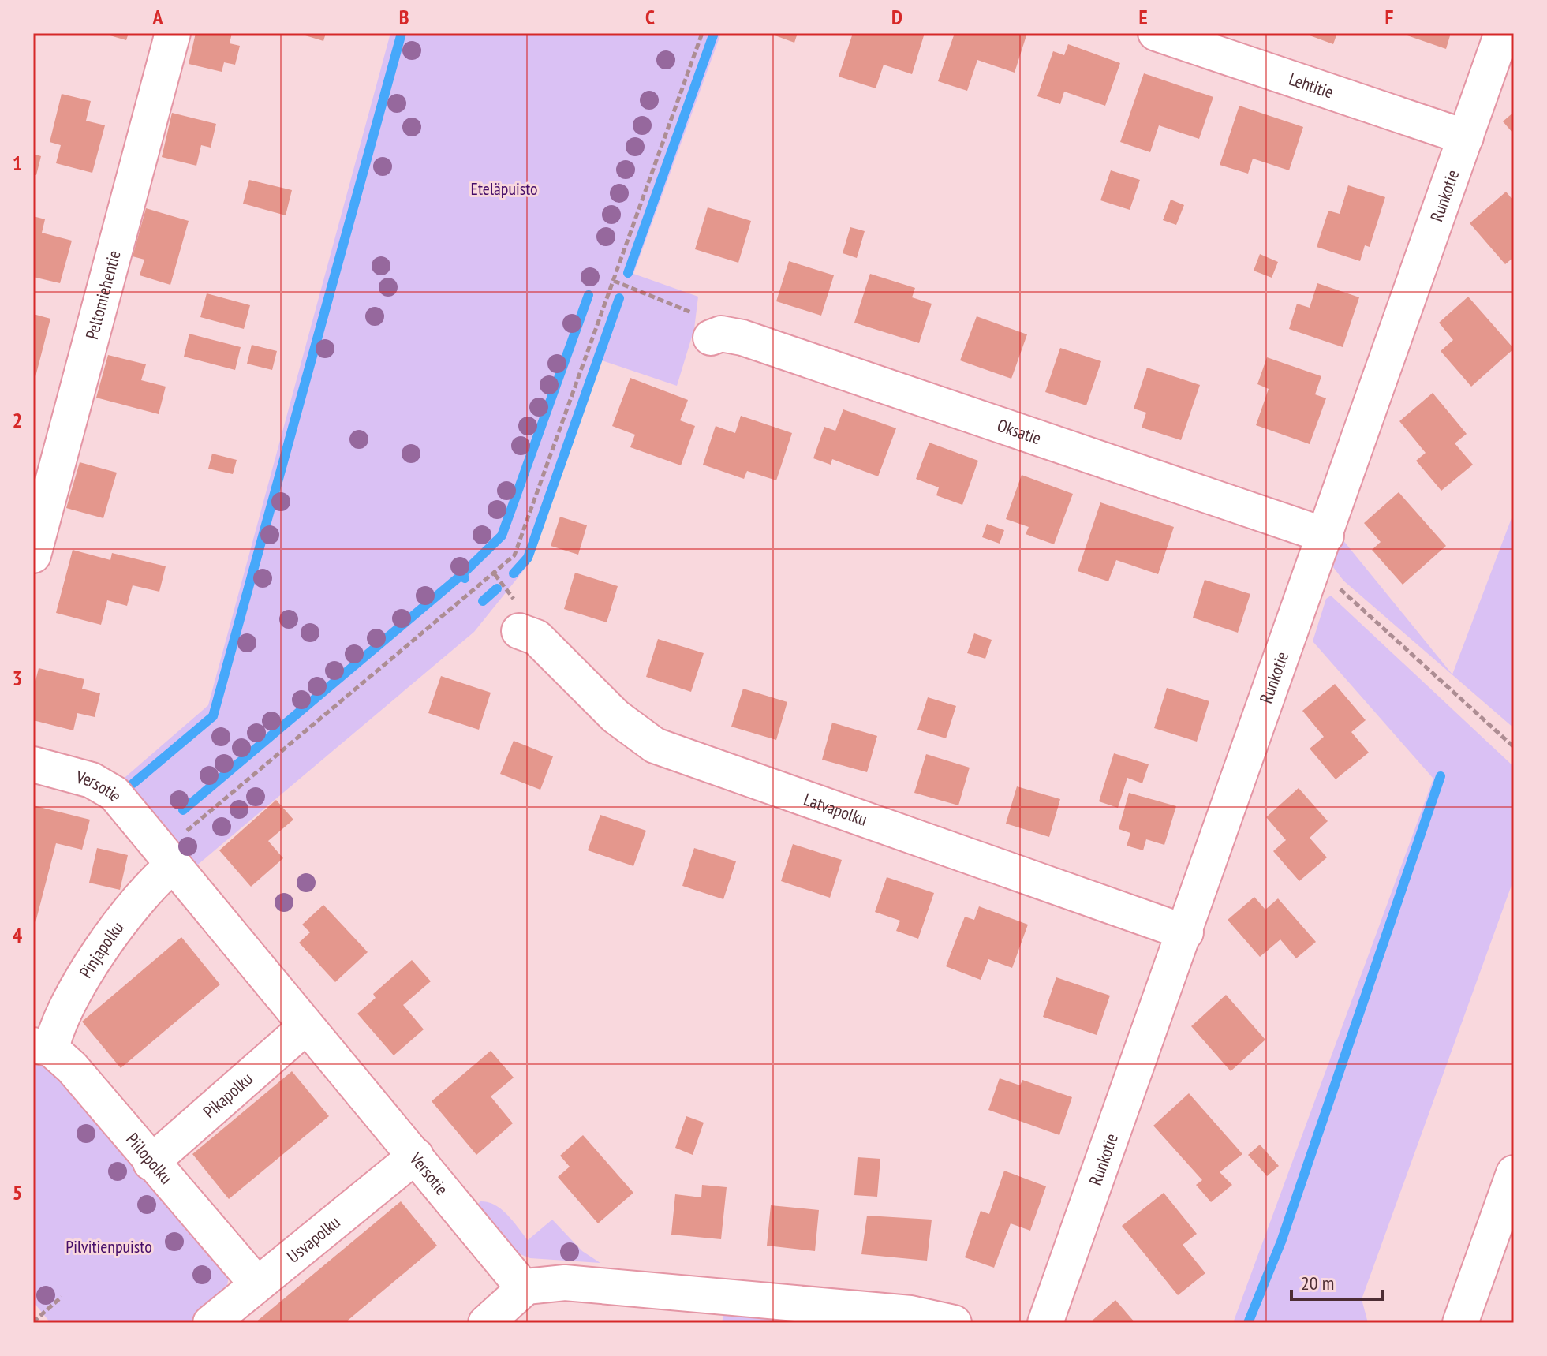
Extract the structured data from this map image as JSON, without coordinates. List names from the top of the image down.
{
  "streets": {
    "street": [
      "Lehtitie",
      "Runkotie",
      "Peltomiehentie",
      "Oksatie",
      "Versotie",
      "Latvapolku",
      "Pinjapolku",
      "Pikapolku",
      "Piilopolku",
      "Usvapolku"
    ]
  },
  "crossings": [
    ["Lehtitie", "Runkotie"],
    ["Runkotie", "Oksatie"],
    ["Runkotie", "Latvapolku"],
    ["Versotie", "Pinjapolku"],
    ["Versotie", "Pikapolku"],
    ["Versotie", "Usvapolku"],
    ["Pinjapolku", "Piilopolku"],
    ["Pikapolku", "Piilopolku"],
    ["Piilopolku", "Usvapolku"]
  ],
  "parks": ["Eteläpuisto", "Pilvitienpuisto"],
  "scale_bar": "20 m",
  "grid": {
    "columns": [
      "A",
      "B",
      "C",
      "D",
      "E",
      "F"
    ],
    "rows": [
      "1",
      "2",
      "3",
      "4",
      "5"
    ]
  }
}
